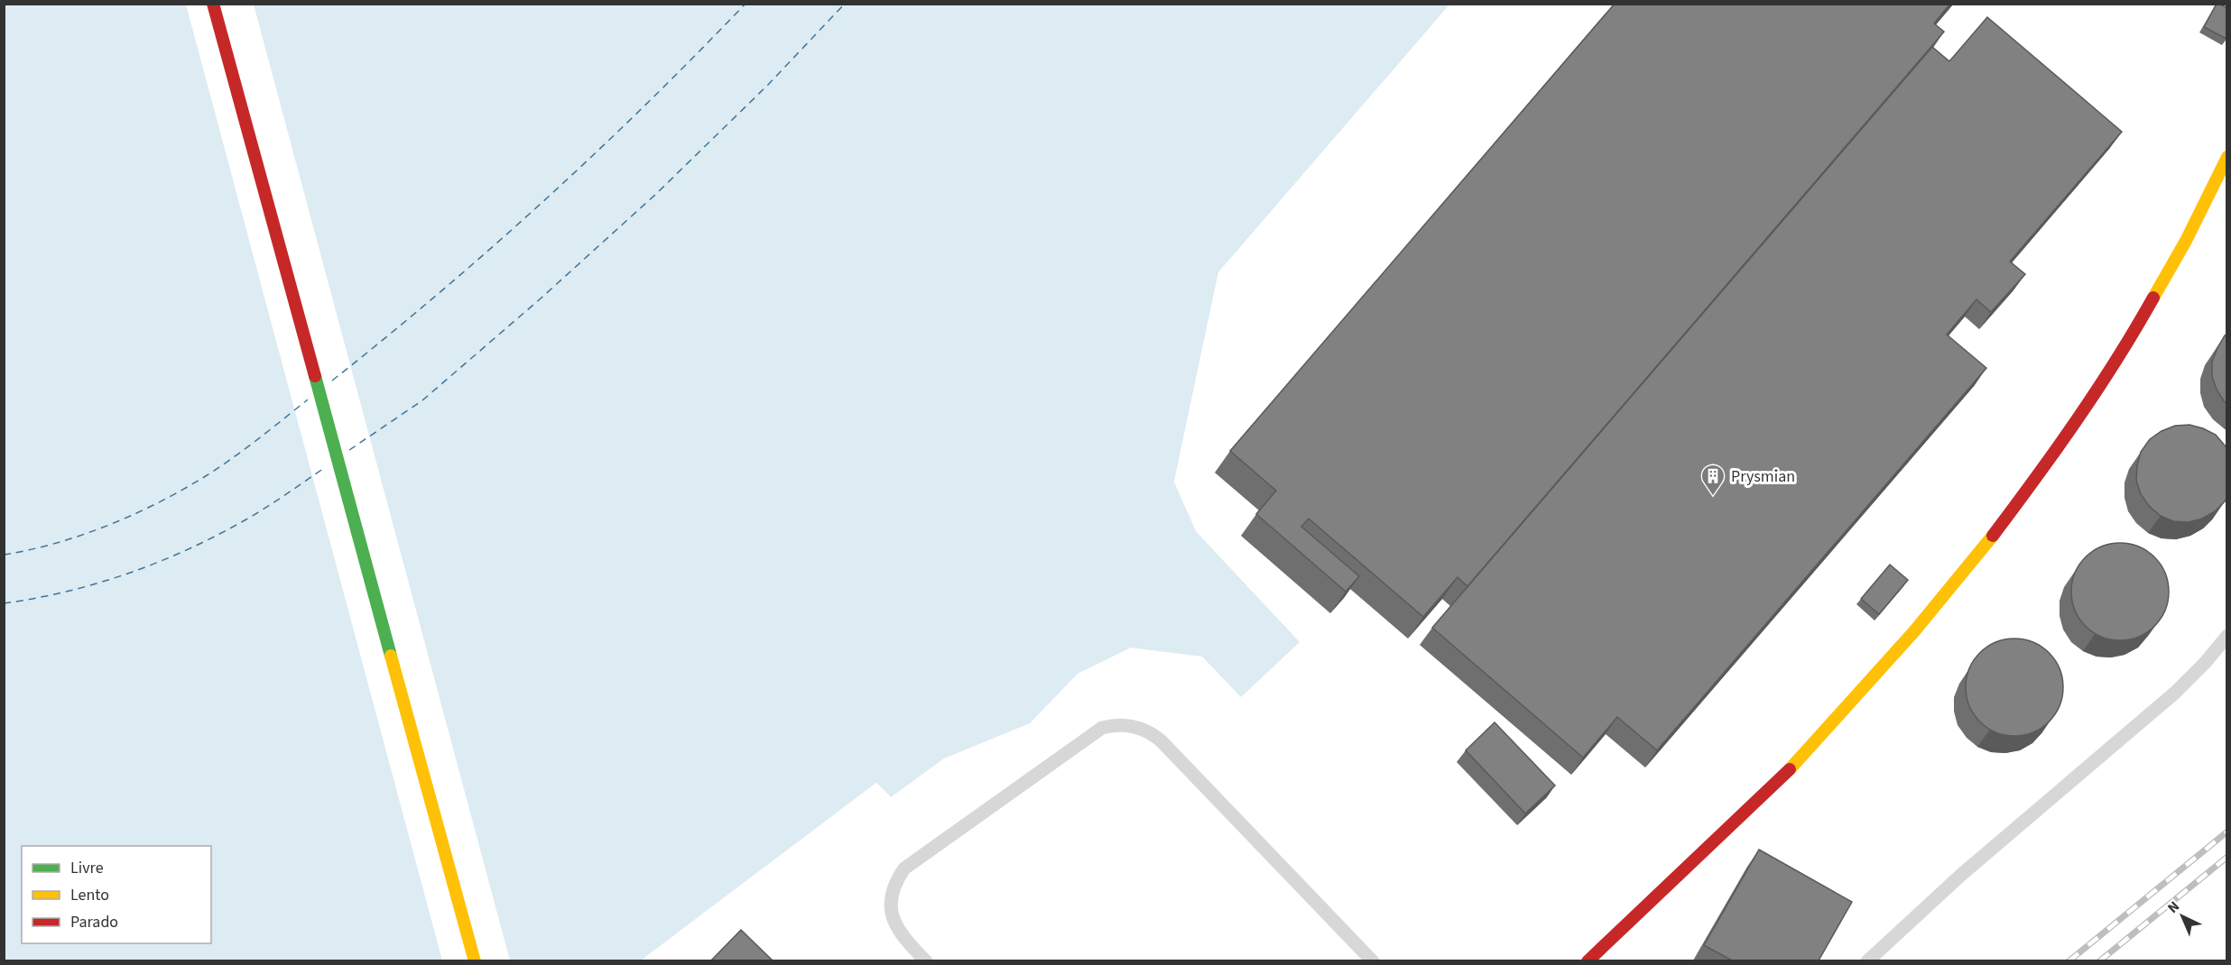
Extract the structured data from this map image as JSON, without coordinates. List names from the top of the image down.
{
  "places": {
    "building": ["Prysmian"]
  },
  "legend": ["Livre", "Lento", "Parado"],
  "north": "top left"
}
